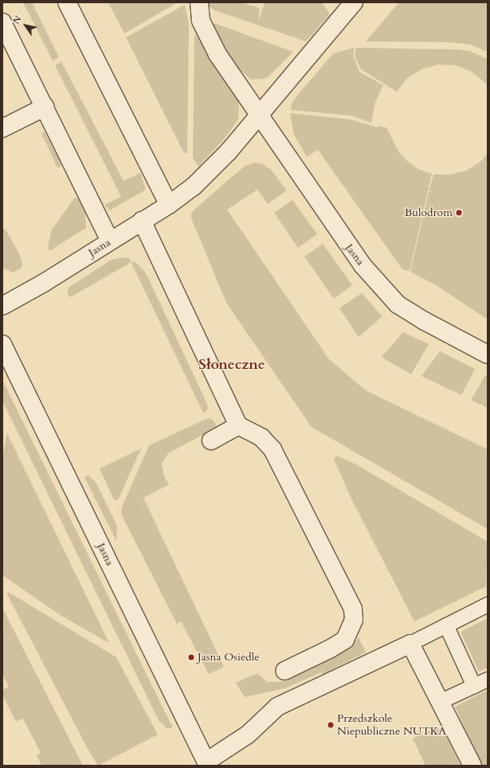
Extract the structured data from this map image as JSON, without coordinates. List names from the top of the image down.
{
  "streets": {
    "street": ["Jasna"]
  },
  "districts": ["Słoneczne"],
  "places": ["Bulodrom", "Jasna Osiedle", "Przedszkole Niepubliczne NUTKA"],
  "north": "top left"
}
